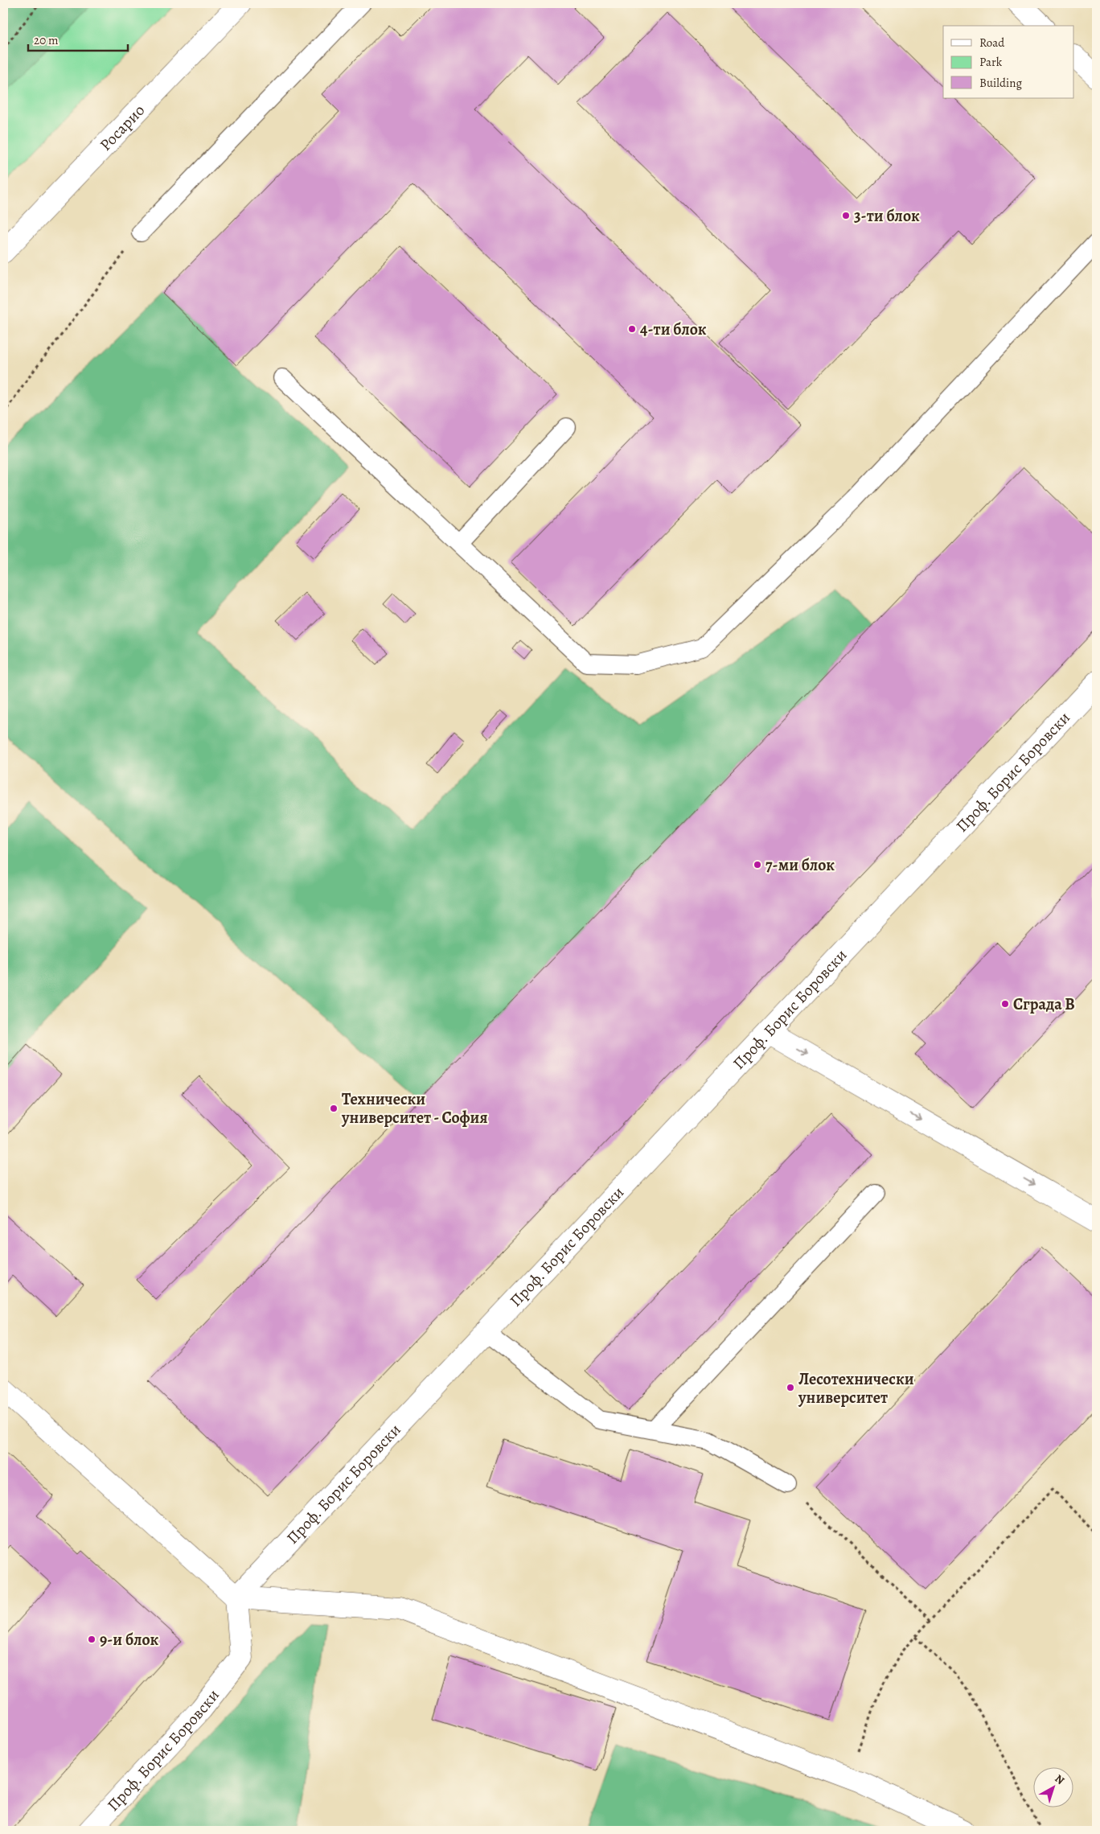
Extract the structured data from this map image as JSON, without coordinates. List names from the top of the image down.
{
  "streets": {
    "street": ["Росарио", "Проф. Борис Боровски"]
  },
  "places": [
    "3-ти блок",
    "4-ти блок",
    "7-ми блок",
    "Сграда В",
    "Технически университет - София",
    "Лесотехнически университет",
    "9-и блок"
  ],
  "legend": ["Road", "Park", "Building"],
  "scale_bar": "20 m",
  "north": "top right"
}
